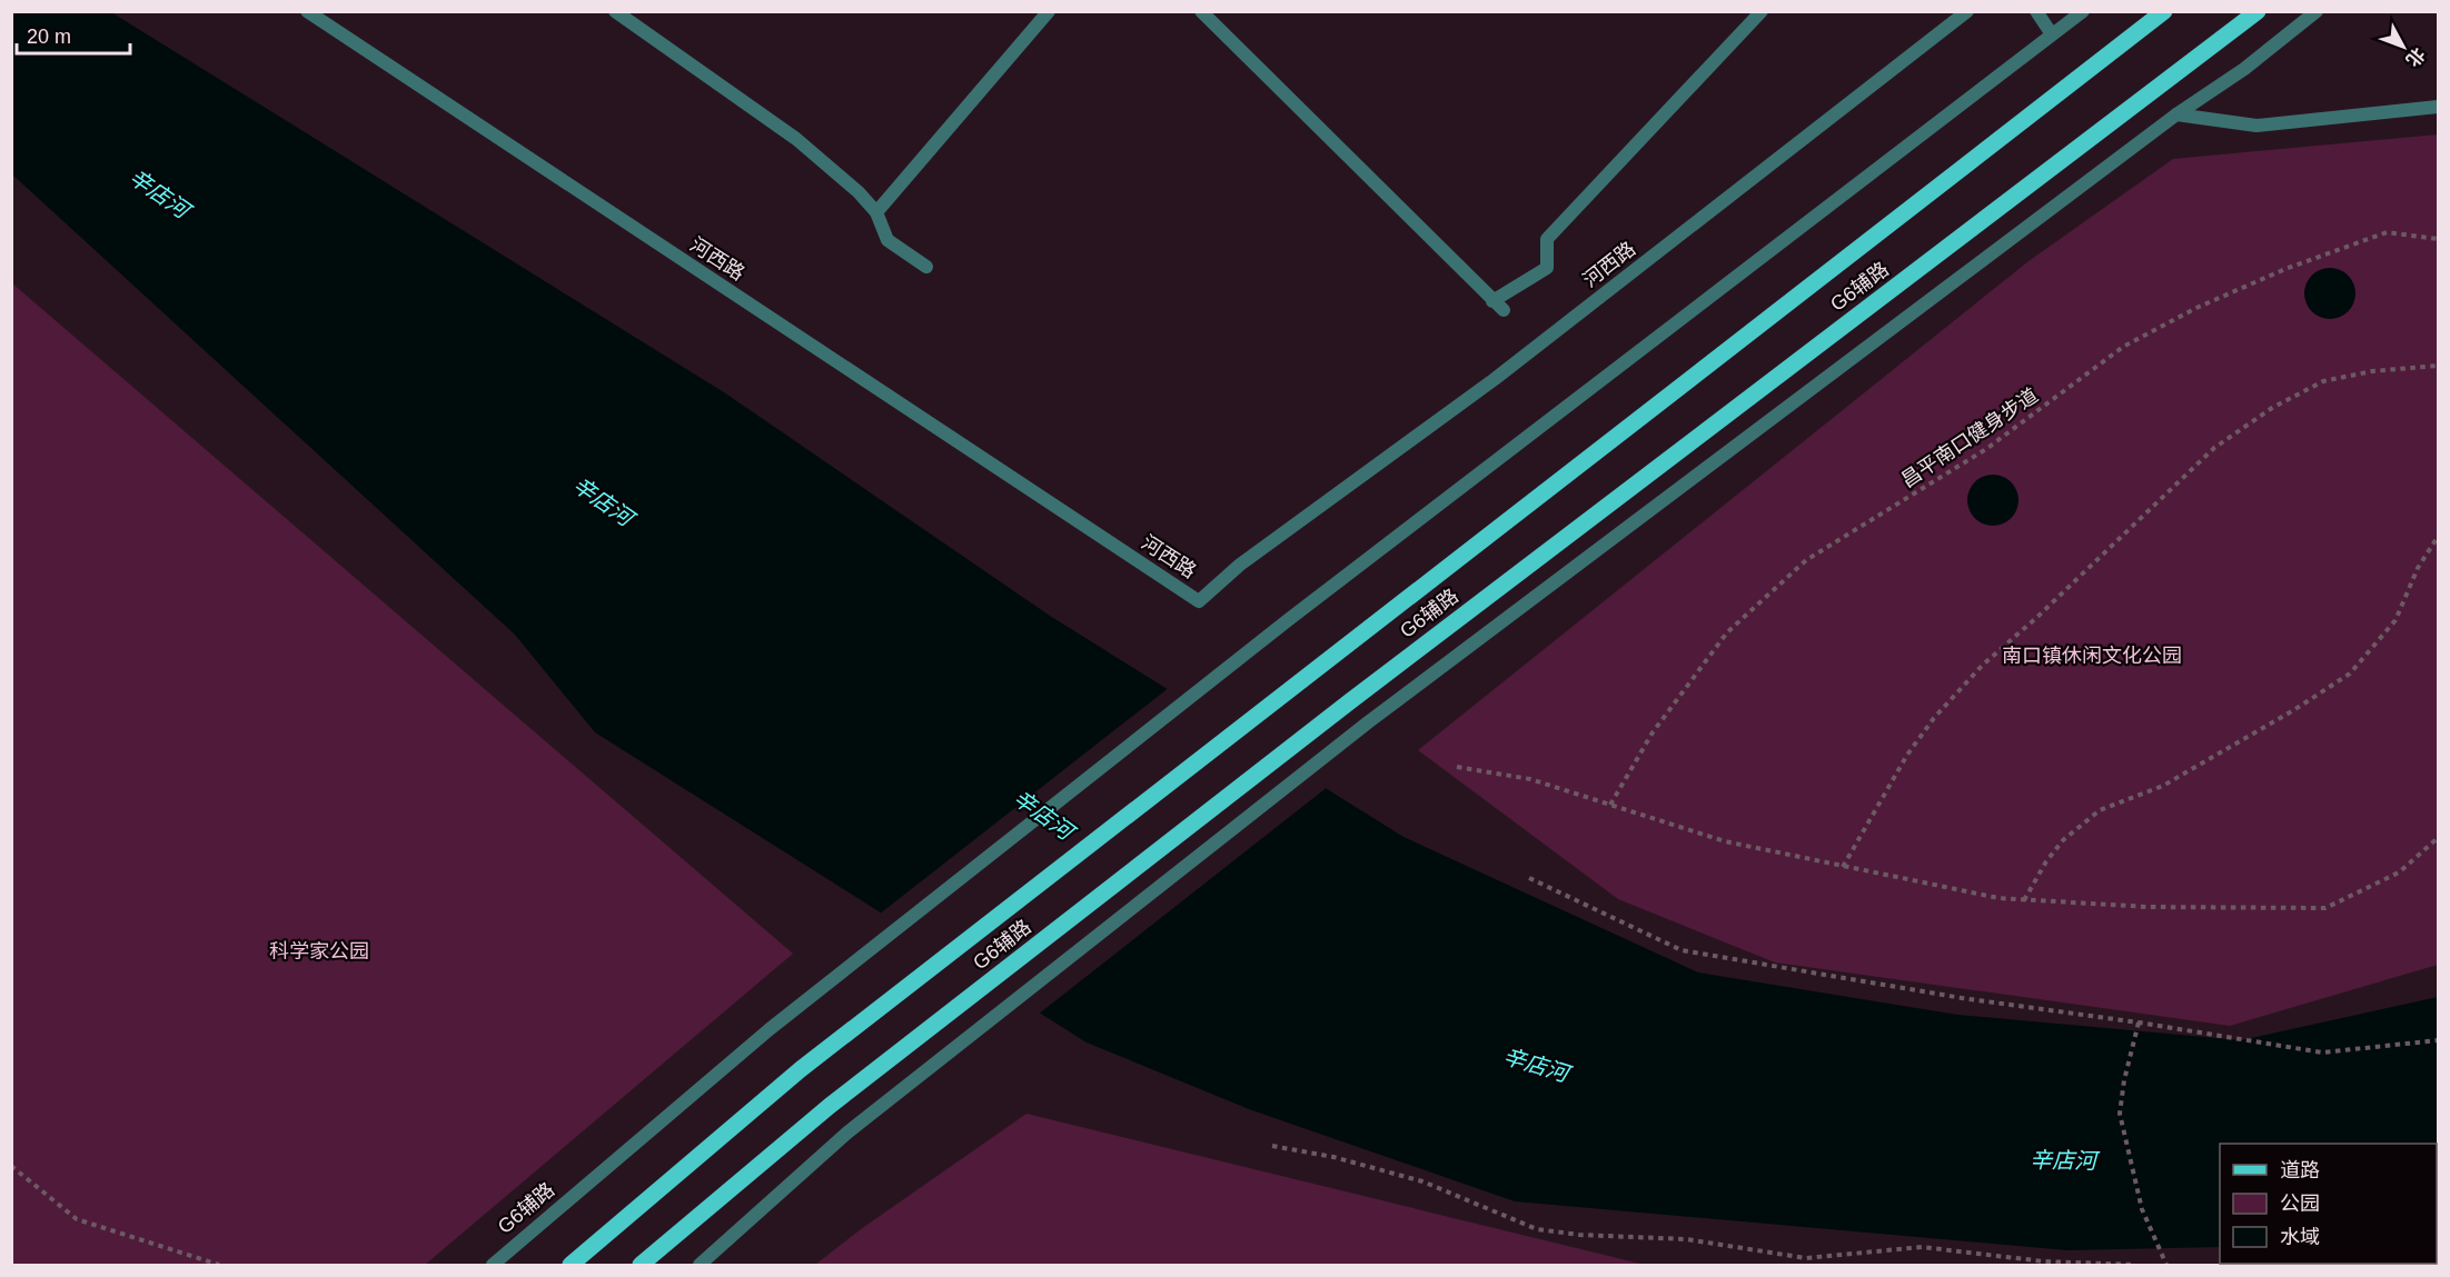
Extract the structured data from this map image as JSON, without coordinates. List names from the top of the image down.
{
  "streets": {
    "main road": ["G6辅路"],
    "street": ["河西路"],
    "path": ["昌平南口健身步道"]
  },
  "water": ["辛店河"],
  "parks": ["南口镇休闲文化公园", "科学家公园"],
  "legend": ["道路", "公园", "水域"],
  "scale_bar": "20 m",
  "north": "bottom right"
}
